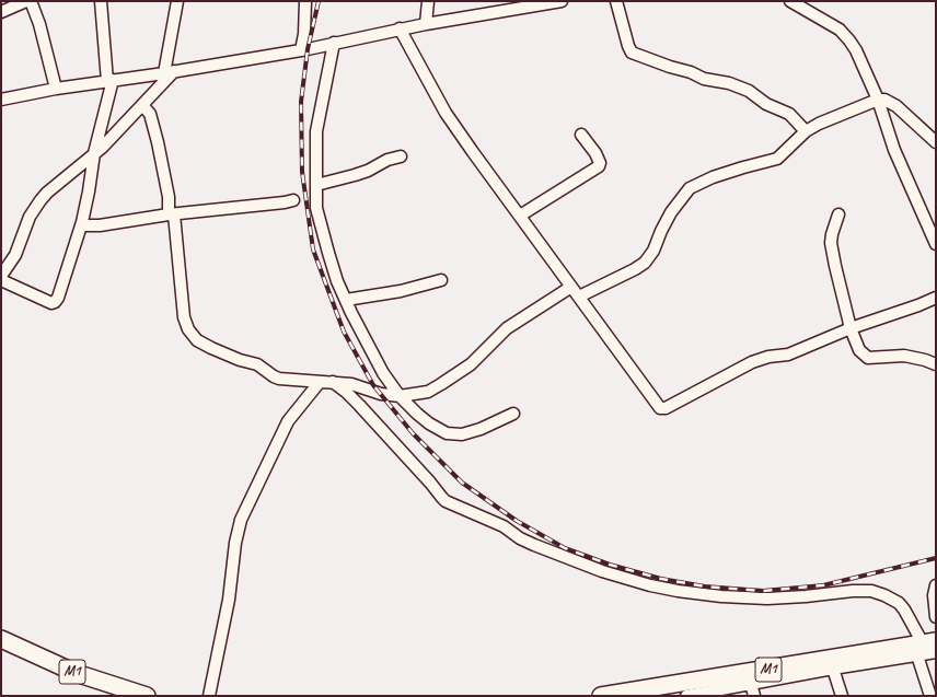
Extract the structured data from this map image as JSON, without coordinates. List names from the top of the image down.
{
  "streets": {
    "main road": ["M1"]
  }
}
